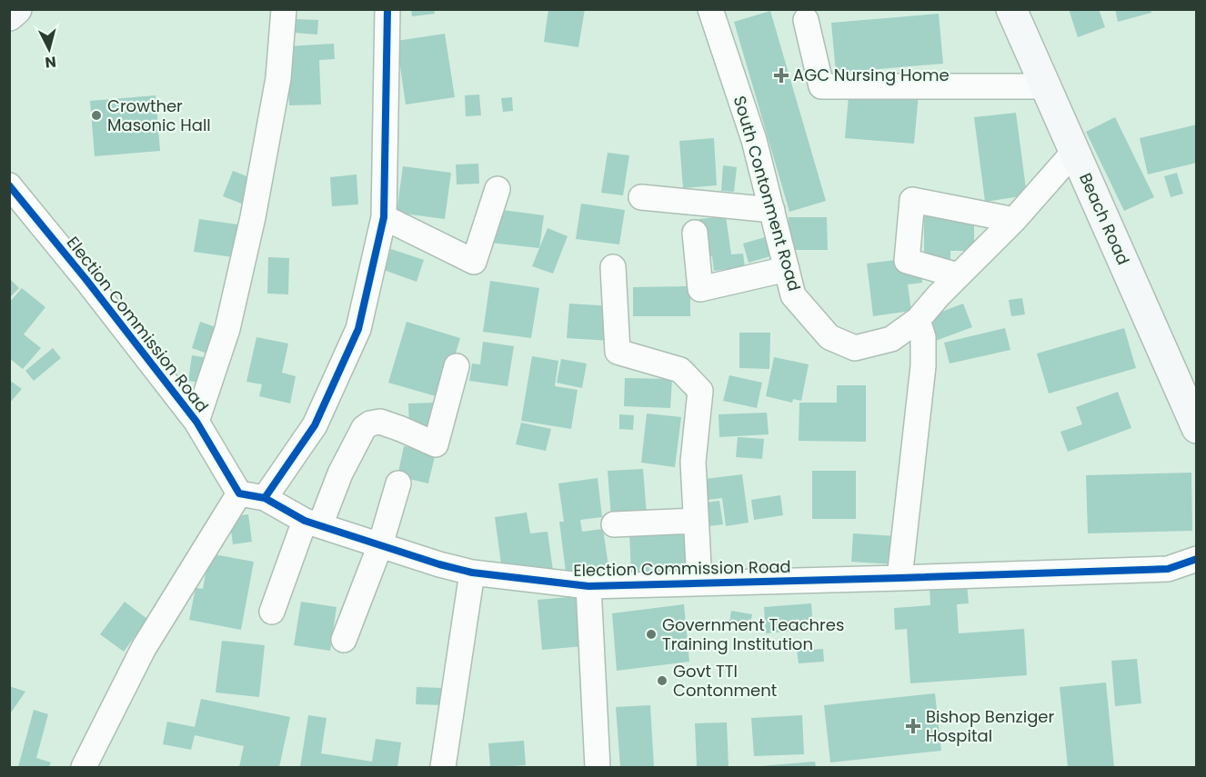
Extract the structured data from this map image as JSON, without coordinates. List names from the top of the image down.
{
  "streets": {
    "main road": ["Beach Road"],
    "street": ["South Contonment Road", "Election Commission Road"]
  },
  "crossings": [
    ["South Contonment Road", "Beach Road"]
  ],
  "places": {
    "health": ["AGC Nursing Home", "Bishop Benziger Hospital"],
    "other": ["Crowther Masonic Hall", "Government Teachres Training Institution", "Govt TTI Contonment"]
  },
  "north": "bottom"
}
